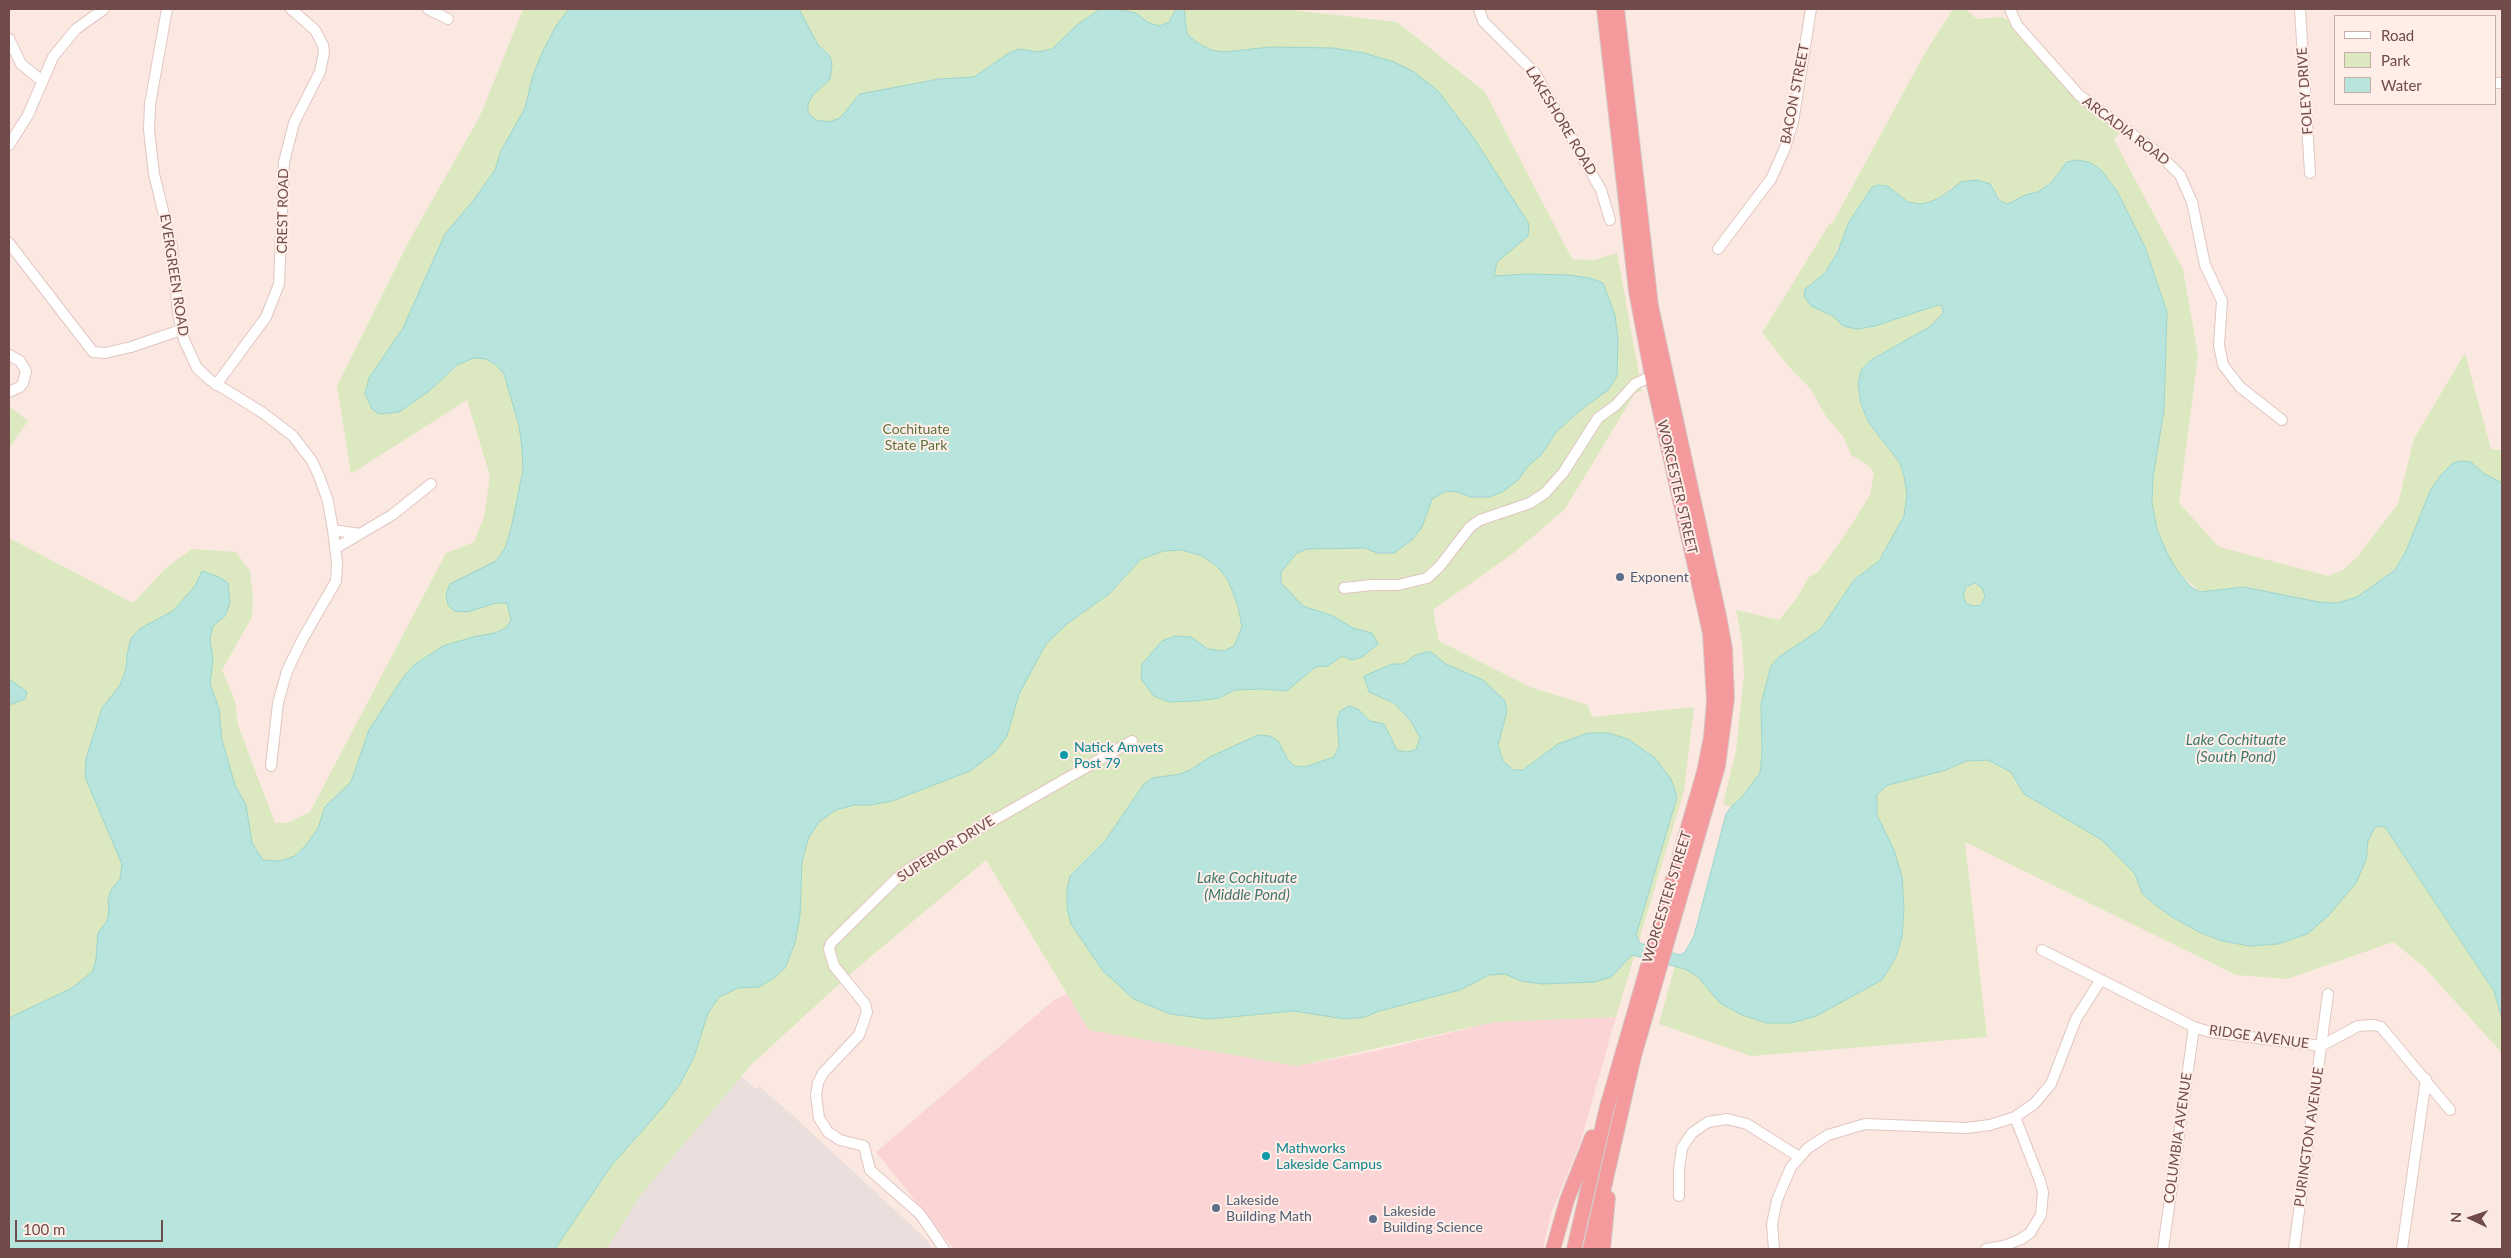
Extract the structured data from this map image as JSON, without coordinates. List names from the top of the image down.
{
  "streets": {
    "highway": ["WORCESTER STREET"],
    "street": [
      "FOLEY DRIVE",
      "BACON STREET",
      "LAKESHORE ROAD",
      "ARCADIA ROAD",
      "CREST ROAD",
      "EVERGREEN ROAD",
      "SUPERIOR DRIVE",
      "RIDGE AVENUE",
      "PURINGTON AVENUE",
      "COLUMBIA AVENUE"
    ]
  },
  "crossings": [
    ["CREST ROAD", "EVERGREEN ROAD"],
    ["RIDGE AVENUE", "PURINGTON AVENUE"],
    ["RIDGE AVENUE", "COLUMBIA AVENUE"]
  ],
  "water": ["Lake Cochituate (South Pond)", "Lake Cochituate (Middle Pond)"],
  "parks": ["Cochituate State Park"],
  "places": [
    "Exponent",
    "Natick Amvets Post 79",
    "Mathworks Lakeside Campus",
    "Lakeside Building Math",
    "Lakeside Building Science"
  ],
  "legend": ["Road", "Park", "Water"],
  "scale_bar": "100 m",
  "north": "left"
}
